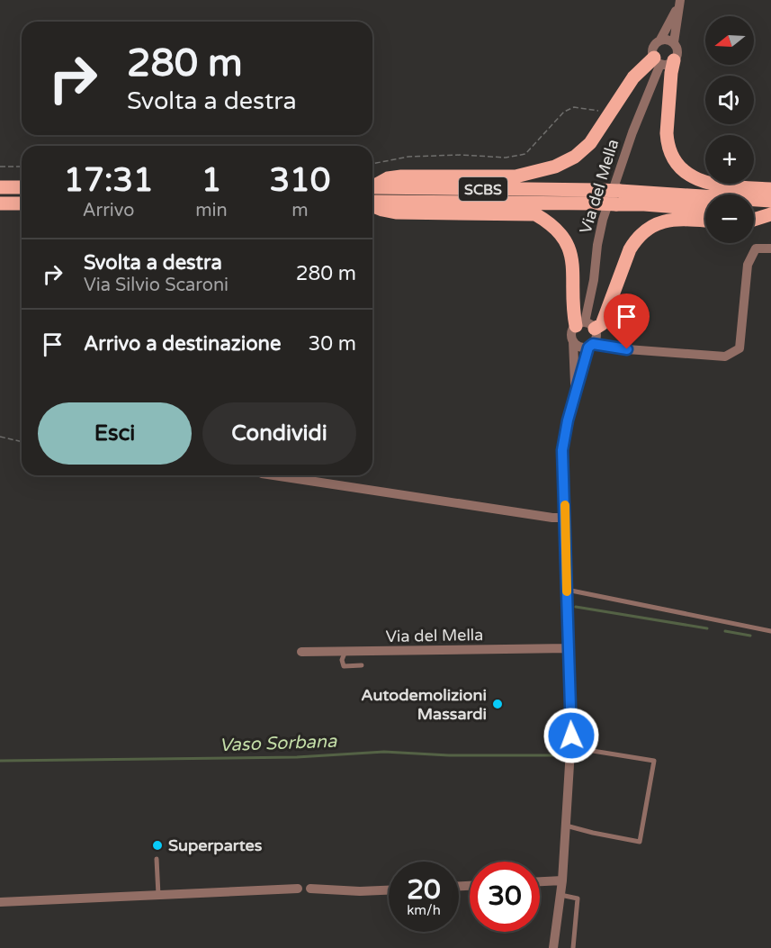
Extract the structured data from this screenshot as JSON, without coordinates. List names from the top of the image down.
{
  "streets": {
    "main road": ["SCBS"],
    "street": ["Via del Mella"]
  },
  "water": ["Vaso Sorbana"],
  "places": ["Autodemolizioni Massardi", "Superpartes"],
  "north": "left",
  "page": {
    "map_buttons": ["+", "−"],
    "turn": ["280 m", "Svolta a destra"],
    "eta": [
      "17:31",
      "Arrivo",
      "1",
      "min",
      "310",
      "m"
    ],
    "list": [
      {
        "name": "Svolta a destra",
        "note": "Via Silvio Scaroni",
        "value": "280 m"
      },
      {
        "name": "Arrivo a destinazione",
        "value": "30 m"
      }
    ],
    "buttons": ["Esci", "Condividi"],
    "speed": "20 km/h",
    "limit": "30"
  }
}
